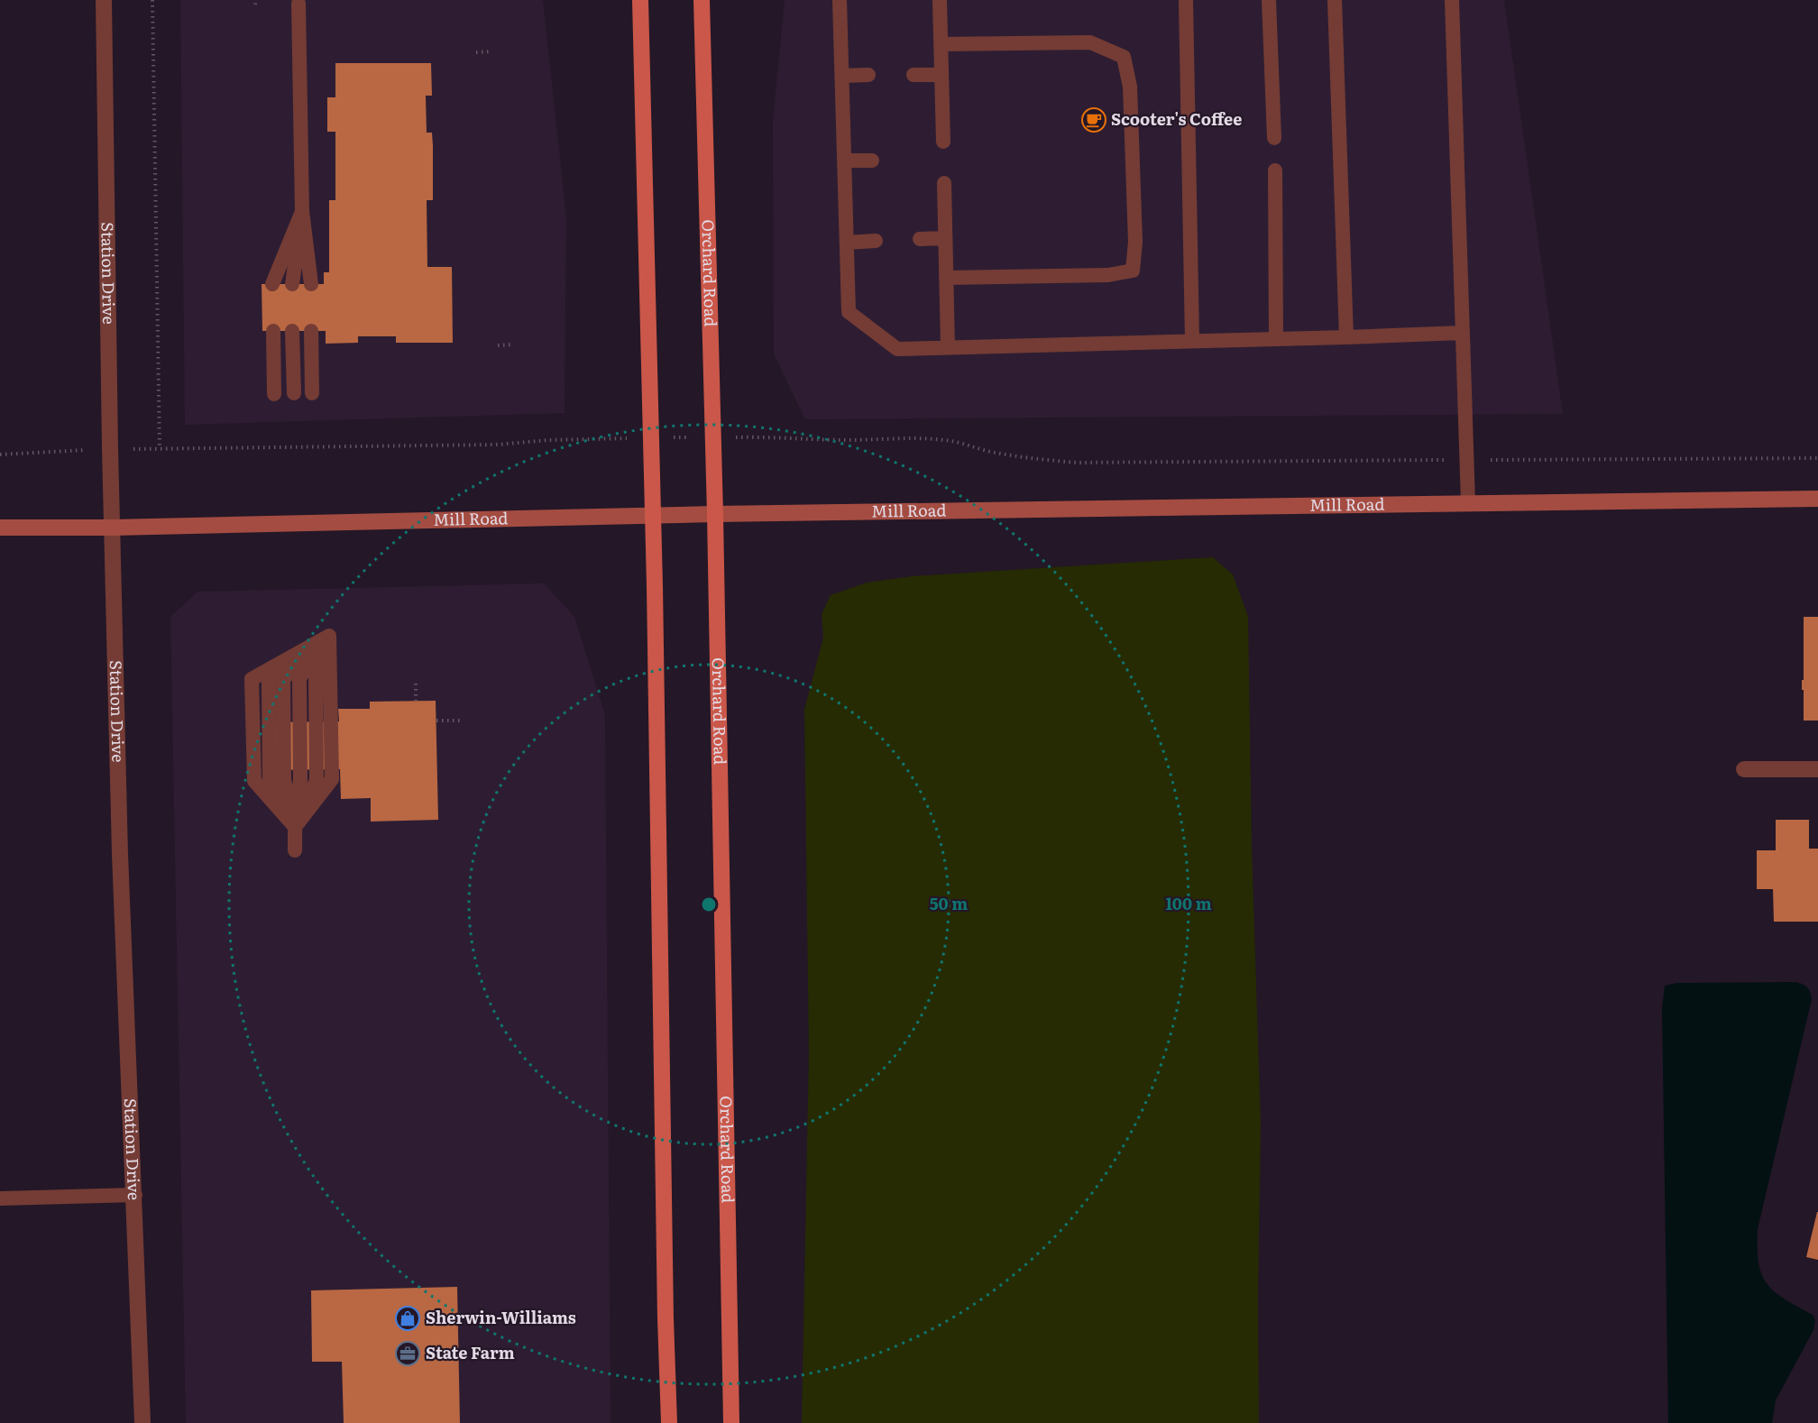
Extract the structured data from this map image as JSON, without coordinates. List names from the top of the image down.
{
  "streets": {
    "main road": ["Orchard Road"],
    "street": ["Station Drive", "Mill Road"]
  },
  "crossings": [
    ["Station Drive", "Mill Road"],
    ["Orchard Road", "Mill Road"]
  ],
  "places": {
    "cafe": ["Scooter's Coffee"],
    "shop": ["Sherwin-Williams"],
    "office": ["State Farm"]
  },
  "rings": ["50 m", "100 m"]
}
